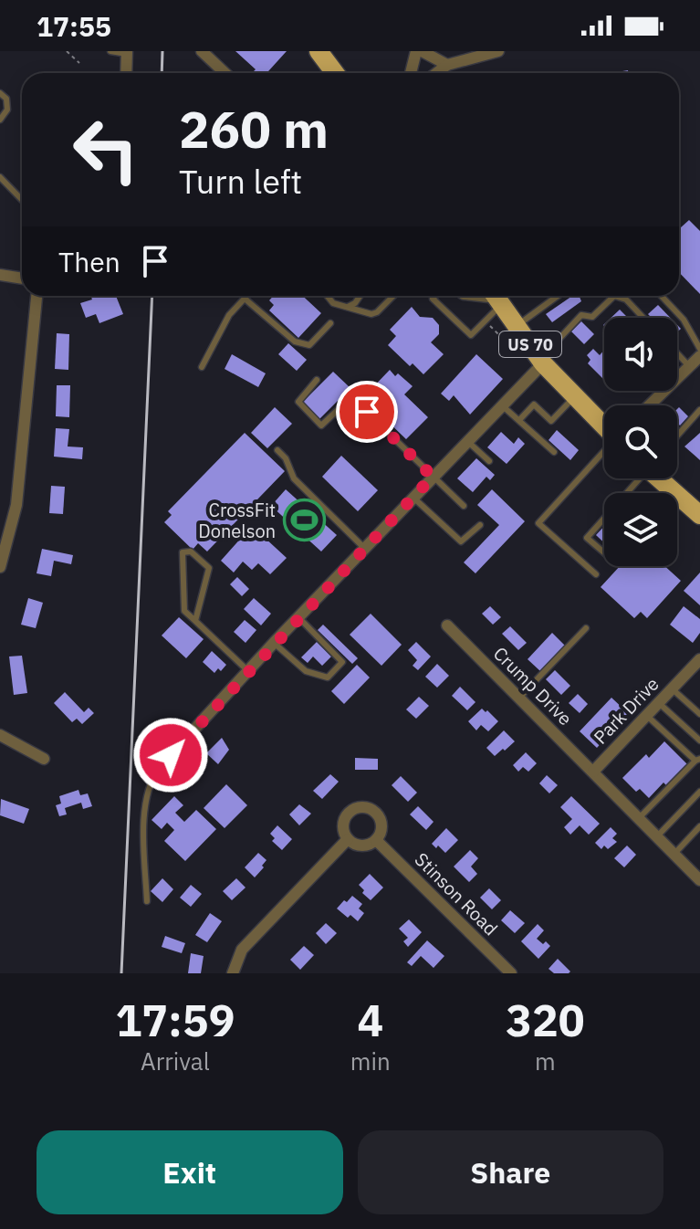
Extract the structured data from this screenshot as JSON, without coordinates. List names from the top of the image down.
{
  "streets": {
    "main road": ["US 70"],
    "street": ["Crump Drive", "Park Drive", "Stinson Road"]
  },
  "crossings": [
    ["Crump Drive", "Park Drive"]
  ],
  "places": {
    "sports": ["CrossFit Donelson"]
  },
  "page": {
    "status": "17:55",
    "turn": ["260 m", "Turn left"],
    "then": "Then",
    "eta": [
      "17:59",
      "Arrival",
      "4",
      "min",
      "320",
      "m"
    ],
    "buttons": ["Exit", "Share"]
  }
}
